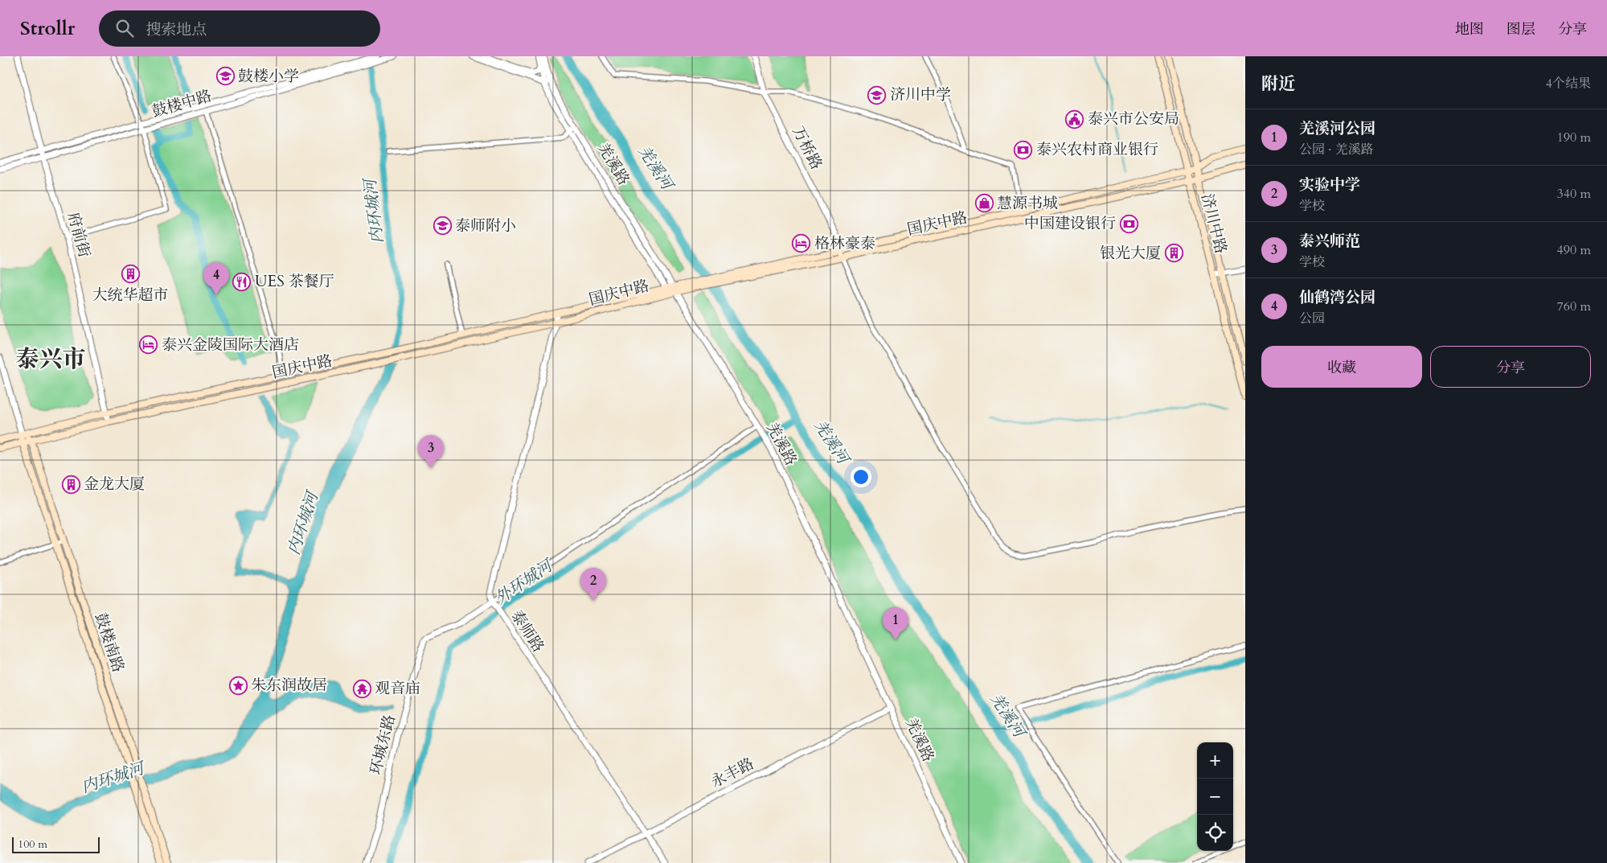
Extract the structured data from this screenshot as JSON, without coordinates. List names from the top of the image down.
{
  "streets": {
    "main road": ["国庆中路", "济川中路", "鼓楼南路"],
    "street": [
      "鼓楼中路",
      "万桥路",
      "羌溪路",
      "府前街",
      "泰师路",
      "环城东路",
      "永丰路"
    ]
  },
  "crossings": [
    ["鼓楼中路", "府前街"],
    ["万桥路", "国庆中路"],
    ["羌溪路", "国庆中路"],
    ["羌溪路", "永丰路"],
    ["国庆中路", "济川中路"],
    ["国庆中路", "府前街"],
    ["国庆中路", "泰师路"],
    ["国庆中路", "鼓楼南路"],
    ["泰师路", "环城东路"],
    ["泰师路", "永丰路"]
  ],
  "districts": ["泰兴市"],
  "water": ["羌溪河", "内环城河", "外环城河"],
  "places": {
    "school or university": ["鼓楼小学", "济川中学", "泰师附小"],
    "public building": ["泰兴市公安局"],
    "bank": ["泰兴农村商业银行", "中国建设银行"],
    "shop": ["慧源书城"],
    "hotel": ["格林豪泰", "泰兴金陵国际大酒店"],
    "building": ["银光大厦", "大统华超市", "金龙大厦"],
    "restaurant": ["UES 茶餐厅"],
    "place": ["朱东润故居"],
    "temple": ["观音庙"]
  },
  "scale_bar": "100 m",
  "page": {
    "header": "Strollr",
    "search": "搜索地点",
    "nav": ["地图", "图层", "分享"],
    "heading": ["附近", "4个结果"],
    "list": [
      {
        "mark": "1",
        "name": "羌溪河公园",
        "note": "公园 · 羌溪路",
        "value": "190 m"
      },
      {
        "mark": "2",
        "name": "实验中学",
        "note": "学校",
        "value": "340 m"
      },
      {
        "mark": "3",
        "name": "泰兴师范",
        "note": "学校",
        "value": "490 m"
      },
      {
        "mark": "4",
        "name": "仙鹤湾公园",
        "note": "公园",
        "value": "760 m"
      }
    ],
    "pins": [
      "4",
      "3",
      "2",
      "1"
    ],
    "buttons": ["收藏", "分享"],
    "map_buttons": ["+", "−"],
    "scale": "100 m"
  }
}
